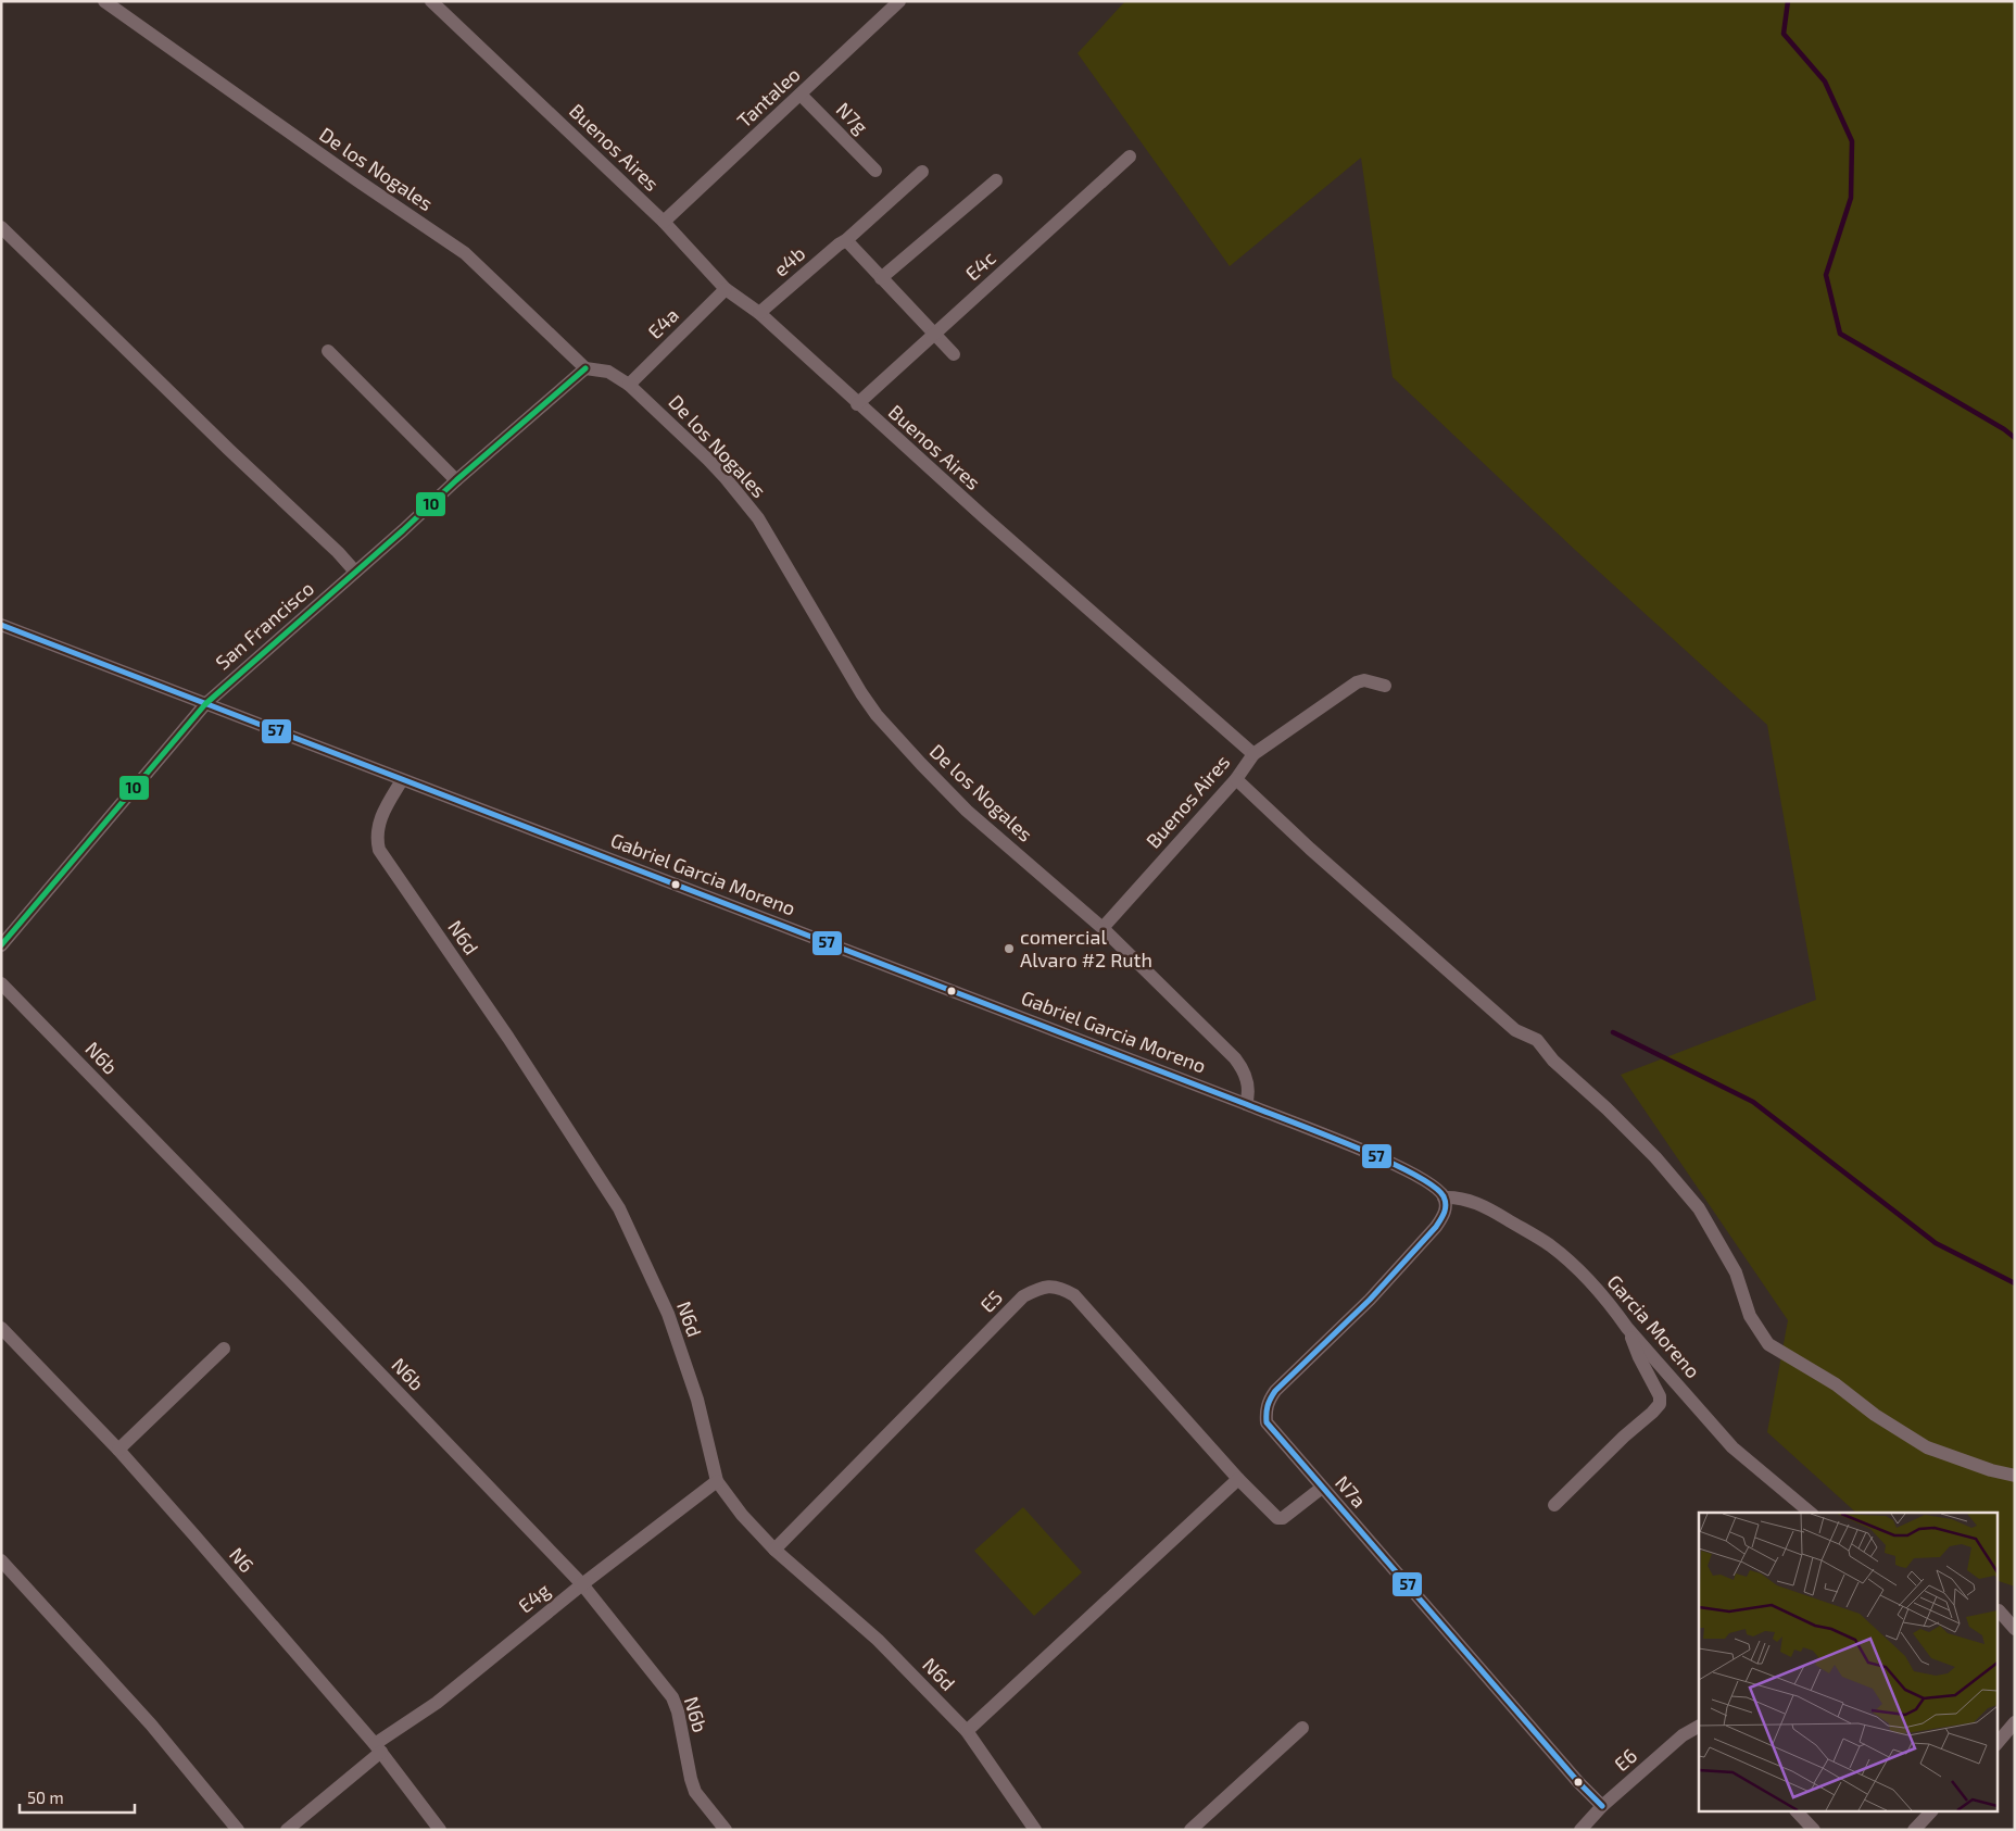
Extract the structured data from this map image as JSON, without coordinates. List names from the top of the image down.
{
  "streets": {
    "street": [
      "Tantaleo",
      "N7g",
      "Buenos Aires",
      "De los Nogales",
      "e4b",
      "E4c",
      "E4a",
      "San Francisco",
      "Gabriel Garcia Moreno",
      "N6d",
      "N6b",
      "E5",
      "Garcia Moreno",
      "N7a",
      "N6",
      "E4g",
      "E6"
    ]
  },
  "crossings": [
    ["Tantaleo", "N7g"],
    ["Tantaleo", "Buenos Aires"],
    ["Buenos Aires", "De los Nogales"],
    ["Buenos Aires", "e4b"],
    ["Buenos Aires", "E4c"],
    ["Buenos Aires", "E4a"],
    ["De los Nogales", "E4a"],
    ["De los Nogales", "San Francisco"],
    ["De los Nogales", "Gabriel Garcia Moreno"],
    ["San Francisco", "Gabriel Garcia Moreno"],
    ["Gabriel Garcia Moreno", "N6d"],
    ["Gabriel Garcia Moreno", "Garcia Moreno"],
    ["Gabriel Garcia Moreno", "N7a"],
    ["N6d", "E5"],
    ["N6d", "E4g"],
    ["N6b", "E4g"],
    ["E5", "N7a"],
    ["Garcia Moreno", "N7a"],
    ["N7a", "E6"],
    ["N6", "E4g"]
  ],
  "places": ["comercial Alvaro #2 Ruth"],
  "lines": ["transit line 10", "transit line 57"],
  "scale_bar": "50 m"
}
